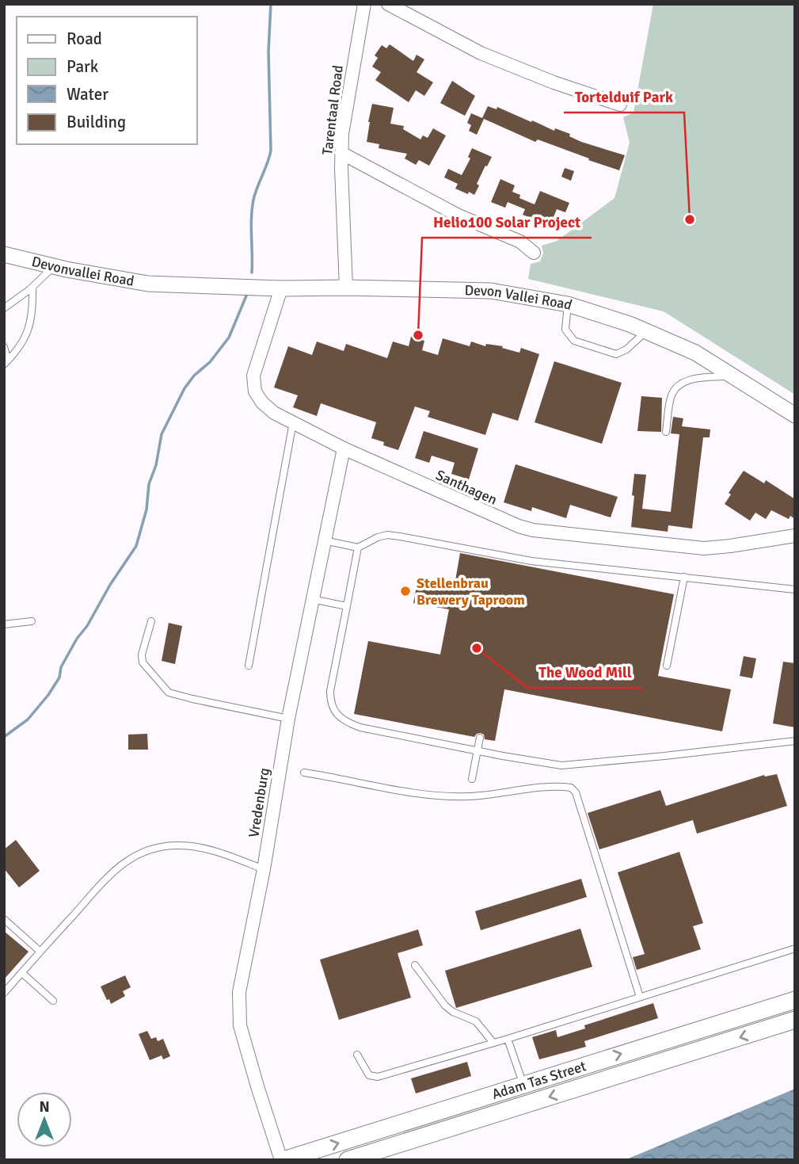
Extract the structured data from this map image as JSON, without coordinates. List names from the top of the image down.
{
  "streets": {
    "main road": ["Adam Tas Street"],
    "street": [
      "Tarentaal Road",
      "Devonvallei Road",
      "Devon Vallei Road",
      "Santhagen",
      "Vredenburg"
    ]
  },
  "crossings": [
    ["Tarentaal Road", "Devon Vallei Road"],
    ["Devonvallei Road", "Devon Vallei Road"],
    ["Devon Vallei Road", "Santhagen"],
    ["Santhagen", "Vredenburg"],
    ["Vredenburg", "Adam Tas Street"]
  ],
  "places": [
    "Tortelduif Park",
    "Helio100 Solar Project",
    "Stellenbrau Brewery Taproom",
    "The Wood Mill"
  ],
  "legend": [
    "Road",
    "Park",
    "Water",
    "Building"
  ],
  "north": "top"
}
